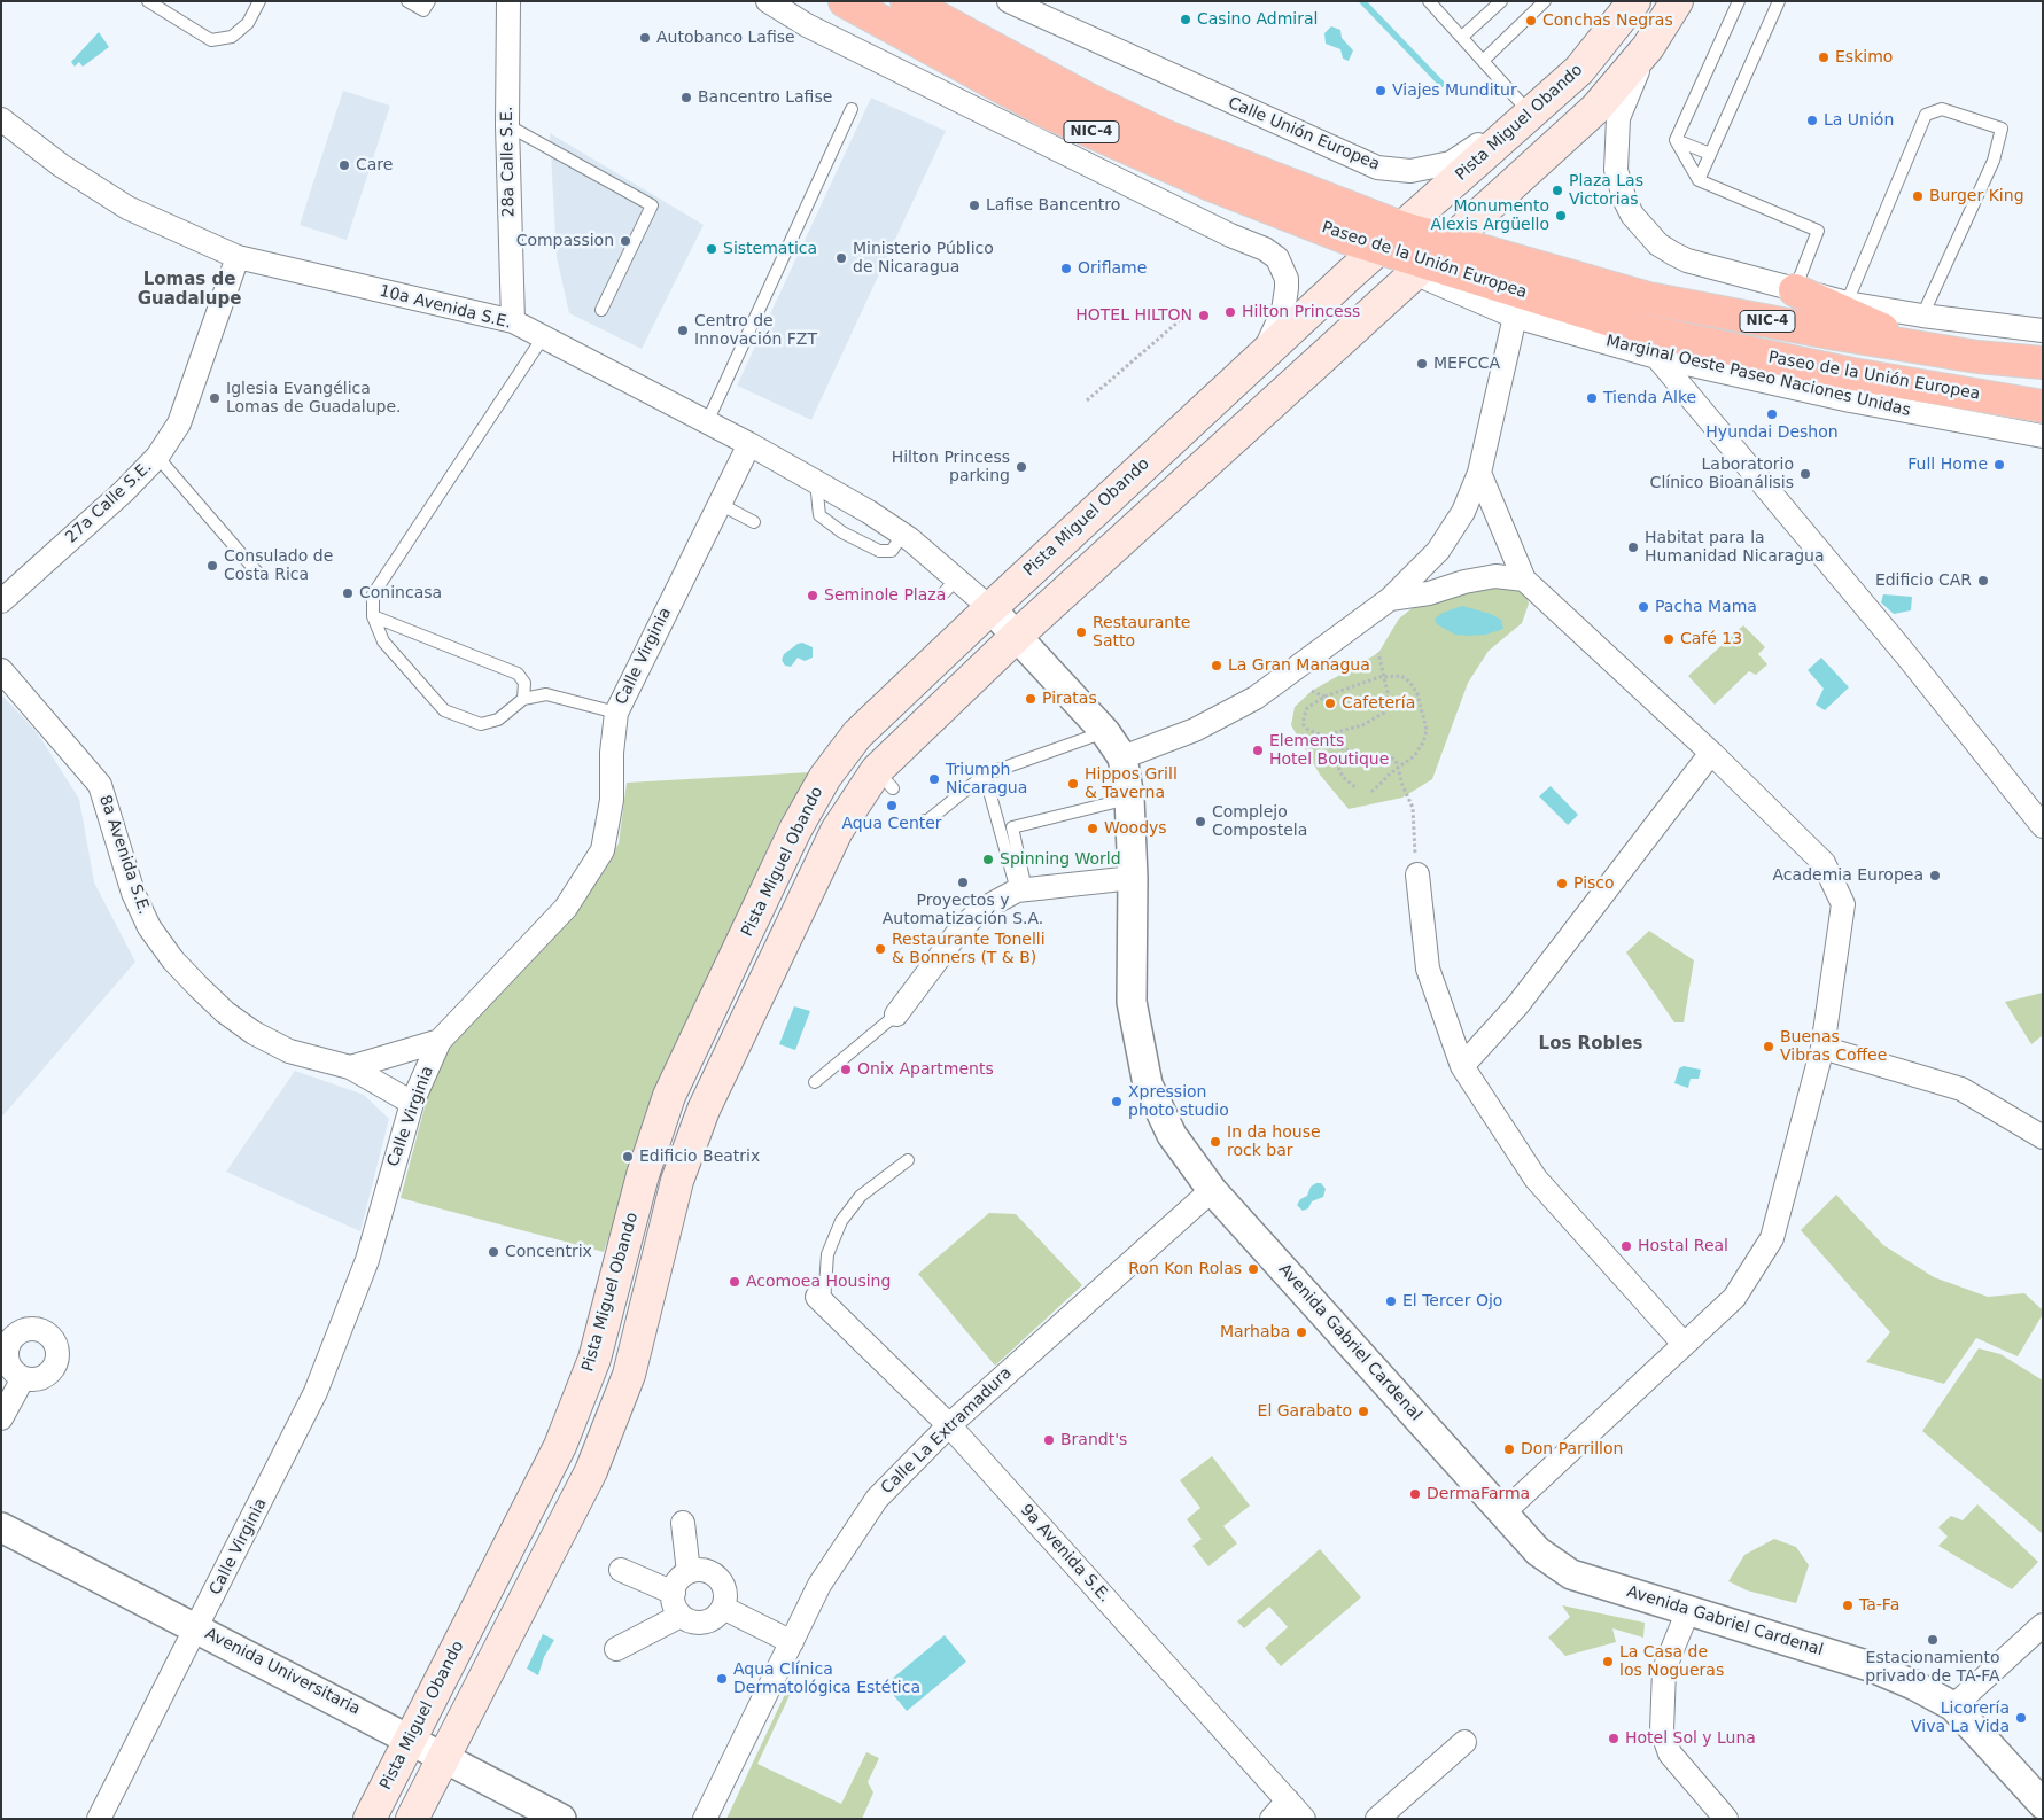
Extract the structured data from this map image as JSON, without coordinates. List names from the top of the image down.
{
  "streets": {
    "highway": ["NIC-4", "Paseo de la Unión Europea"],
    "main road": ["Pista Miguel Obando"],
    "street": [
      "Calle Unión Europea",
      "28a Calle S.E.",
      "10a Avenida S.E.",
      "Marginal Oeste Paseo Naciones Unidas",
      "27a Calle S.E.",
      "Calle Virginia",
      "8a Avenida S.E.",
      "Avenida Gabriel Cardenal",
      "Calle La Extramadura",
      "9a Avenida S.E.",
      "Avenida Universitaria"
    ]
  },
  "crossings": [
    ["Pista Miguel Obando", "Calle Unión Europea"],
    ["Pista Miguel Obando", "Paseo de la Unión Europea"],
    ["Pista Miguel Obando", "10a Avenida S.E."],
    ["Pista Miguel Obando", "Avenida Gabriel Cardenal"],
    ["Pista Miguel Obando", "Avenida Universitaria"],
    ["28a Calle S.E.", "10a Avenida S.E."],
    ["Paseo de la Unión Europea", "Marginal Oeste Paseo Naciones Unidas"],
    ["10a Avenida S.E.", "27a Calle S.E."],
    ["10a Avenida S.E.", "Calle Virginia"],
    ["10a Avenida S.E.", "Avenida Gabriel Cardenal"],
    ["Calle Virginia", "8a Avenida S.E."],
    ["Calle Virginia", "Avenida Universitaria"],
    ["Avenida Gabriel Cardenal", "Calle La Extramadura"],
    ["Calle La Extramadura", "9a Avenida S.E."]
  ],
  "districts": ["Lomas de Guadalupe", "Los Robles"],
  "places": [
    "Casino Admiral",
    "Conchas Negras",
    "Autobanco Lafise",
    "Eskimo",
    "Viajes Munditur",
    "Bancentro Lafise",
    "La Unión",
    "Care",
    "Plaza Las Victorias",
    "Burger King",
    "Lafise Bancentro",
    "Monumento Alexis Argüello",
    "Compassion",
    "Sistematica",
    "Ministerio Público de Nicaragua",
    "Oriflame",
    "Hilton Princess",
    "HOTEL HILTON",
    "Centro de Innovación FZT",
    "MEFCCA",
    "Iglesia Evangélica Lomas de Guadalupe.",
    "Tienda Alke",
    "Hyundai Deshon",
    "Full Home",
    "Hilton Princess parking",
    "Laboratorio Clínico Bioanálisis",
    "Habitat para la Humanidad Nicaragua",
    "Consulado de Costa Rica",
    "Edificio CAR",
    "Conincasa",
    "Seminole Plaza",
    "Pacha Mama",
    "Restaurante Satto",
    "Café 13",
    "La Gran Managua",
    "Piratas",
    "Cafetería",
    "Elements Hotel Boutique",
    "Triumph Nicaragua",
    "Hippos Grill & Taverna",
    "Aqua Center",
    "Complejo Compostela",
    "Woodys",
    "Spinning World",
    "Academia Europea",
    "Proyectos y Automatización S.A.",
    "Pisco",
    "Restaurante Tonelli & Bonners (T & B)",
    "Buenas Vibras Coffee",
    "Onix Apartments",
    "Xpression photo studio",
    "In da house rock bar",
    "Edificio Beatrix",
    "Hostal Real",
    "Concentrix",
    "Ron Kon Rolas",
    "Acomoea Housing",
    "El Tercer Ojo",
    "Marhaba",
    "El Garabato",
    "Brandt's",
    "Don Parrillon",
    "DermaFarma",
    "Ta-Fa",
    "Estacionamiento privado de TA-FA",
    "La Casa de los Nogueras",
    "Aqua Clínica Dermatológica Estética",
    "Licorería Viva La Vida",
    "Hotel Sol y Luna"
  ]
}
